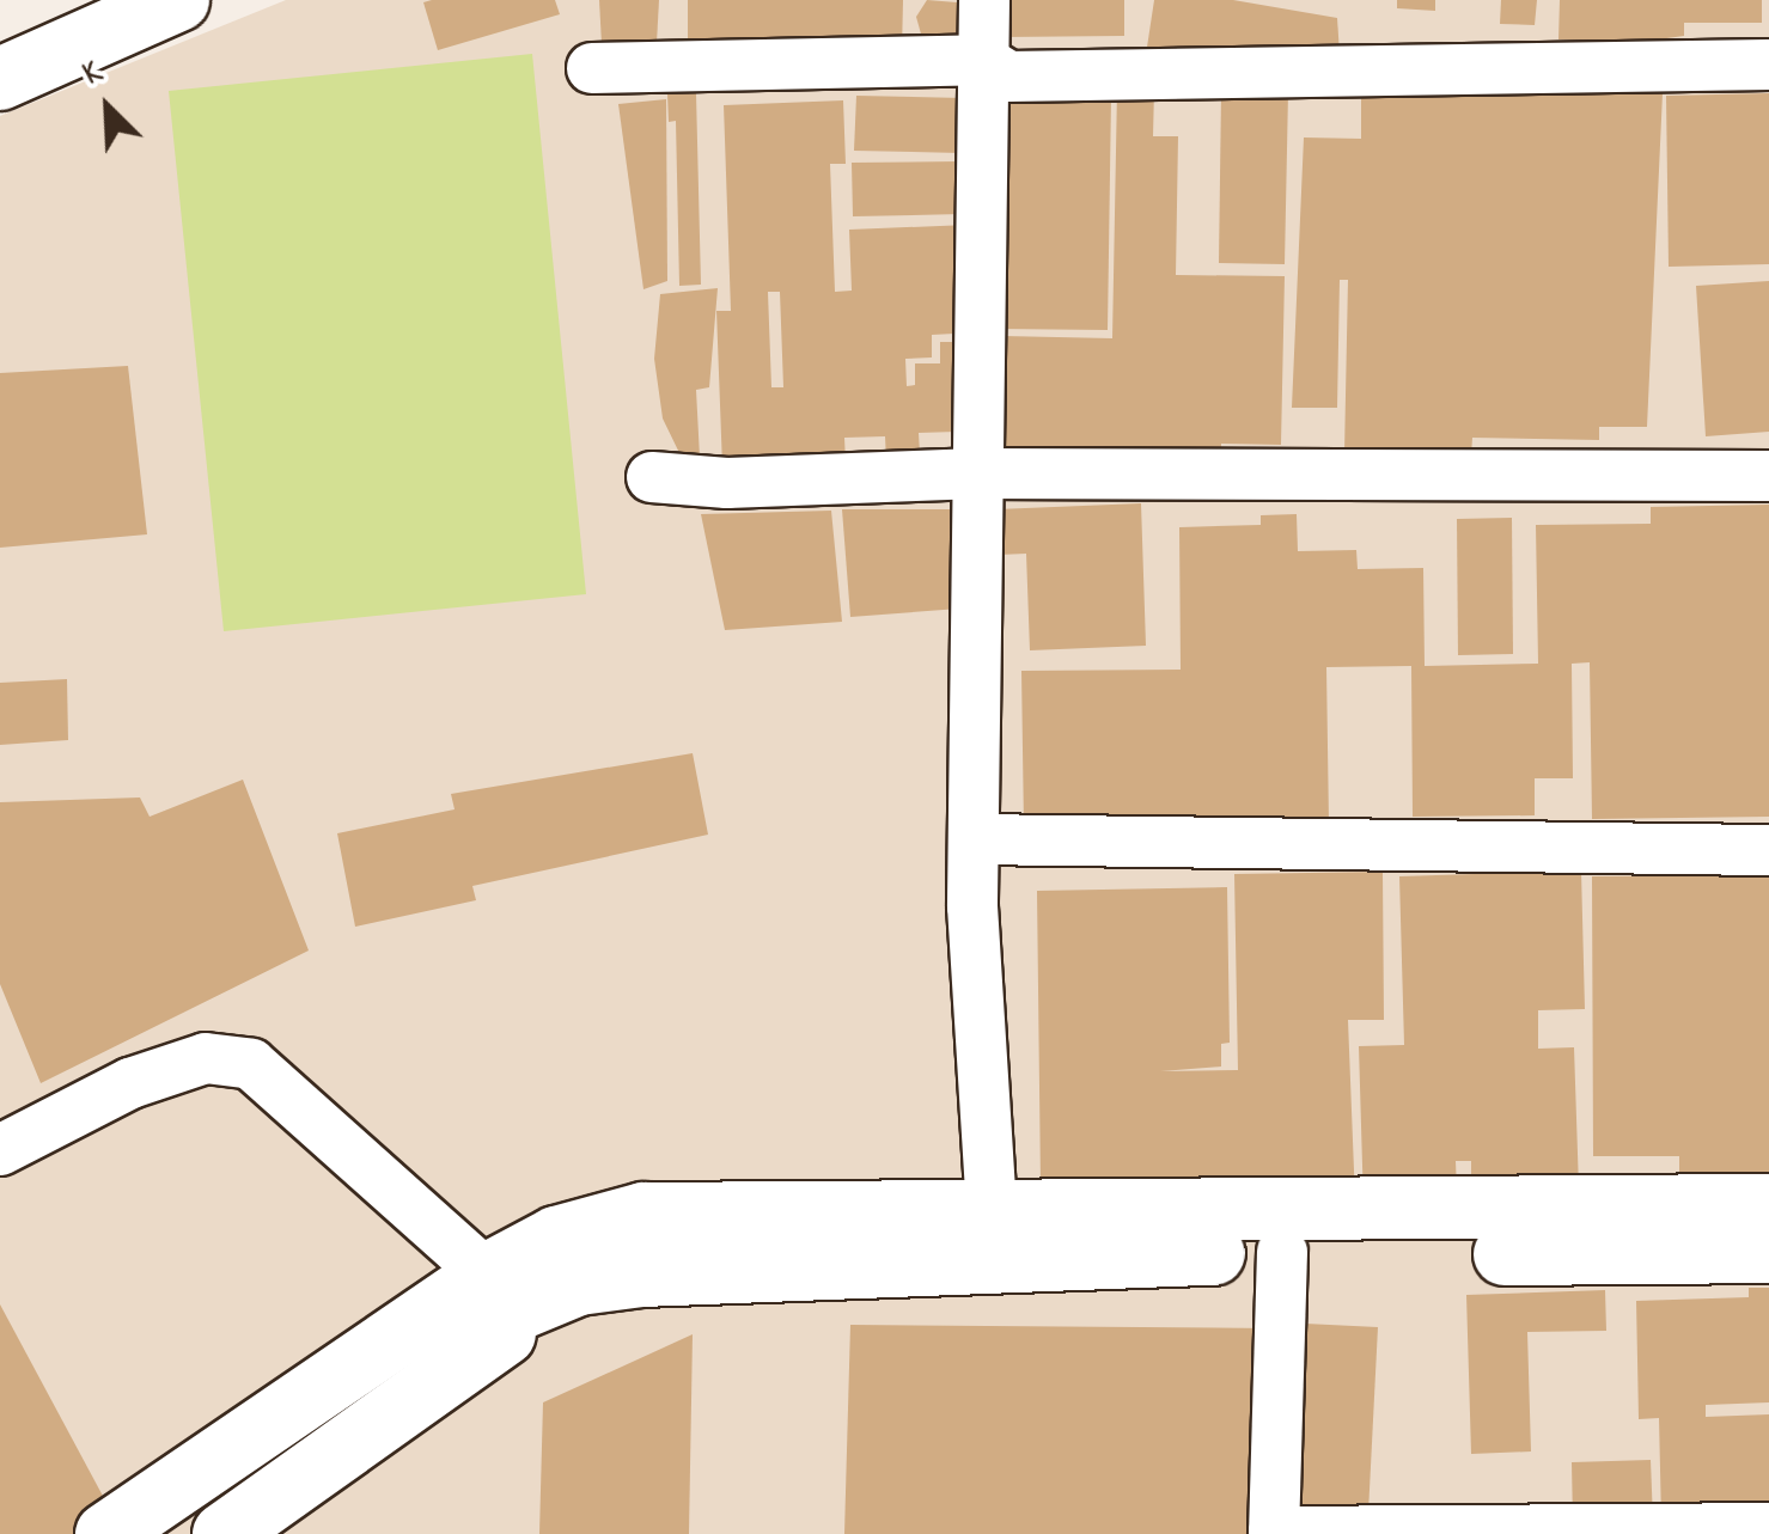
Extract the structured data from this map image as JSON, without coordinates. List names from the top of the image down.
{
  "north": "top left"
}
